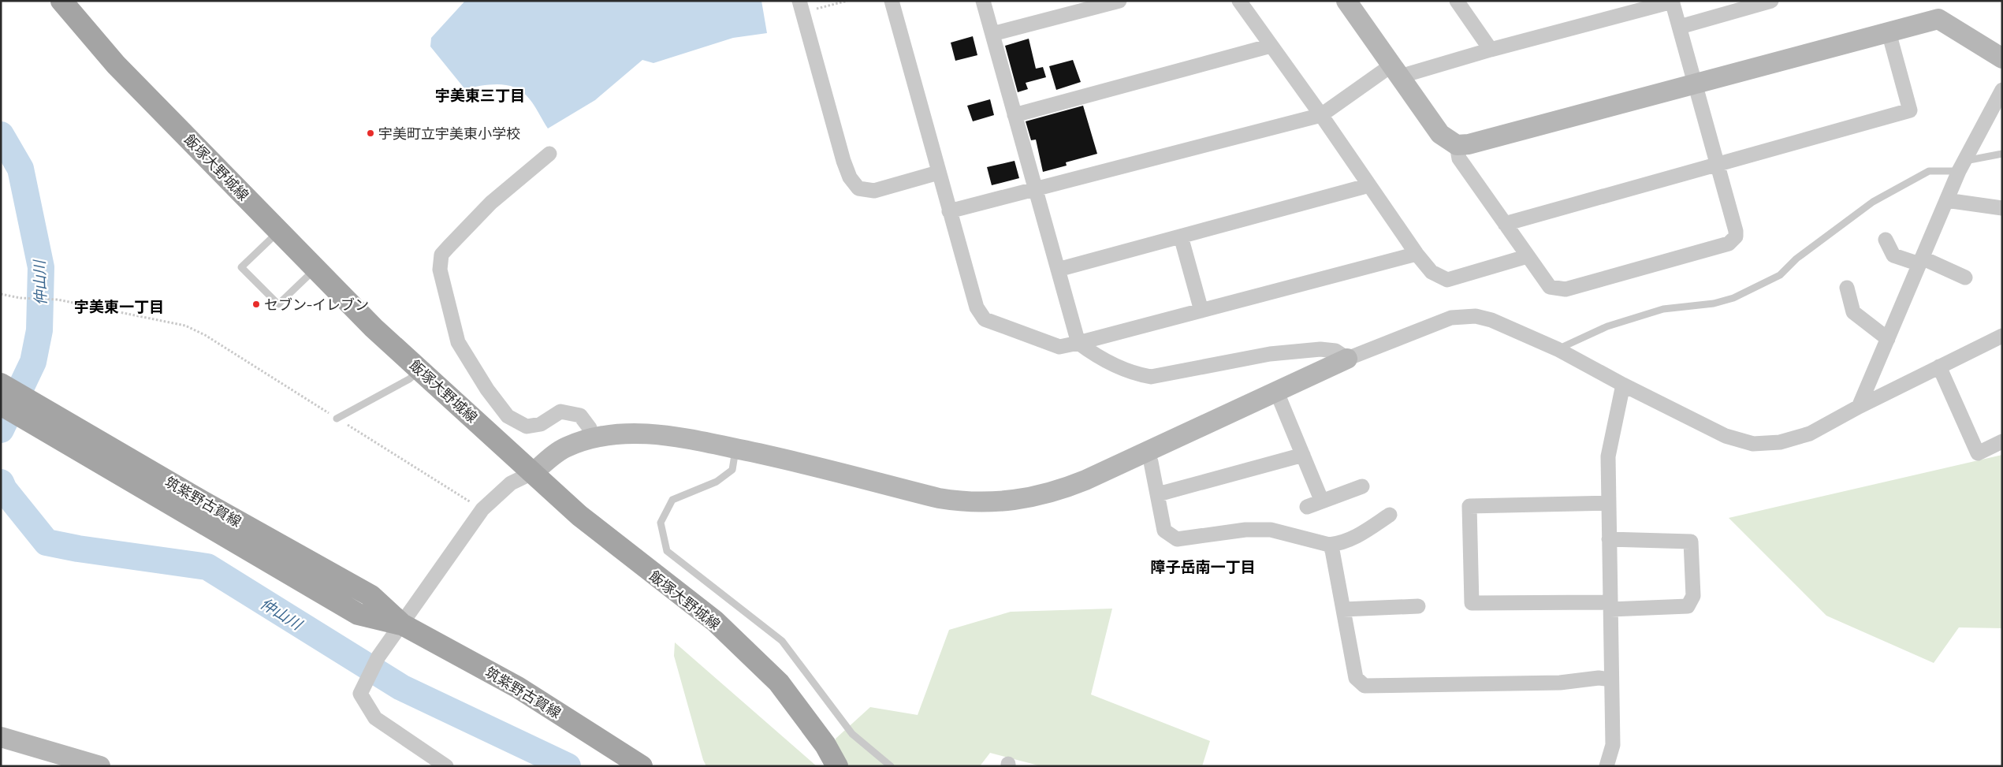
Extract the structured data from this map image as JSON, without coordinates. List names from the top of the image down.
{
  "streets": {
    "main road": ["飯塚大野城線", "筑紫野古賀線"]
  },
  "districts": ["宇美東三丁目", "宇美東一丁目", "障子岳南一丁目"],
  "water": ["仲山川"],
  "places": ["宇美町立宇美東小学校", "セブン-イレブン"]
}
